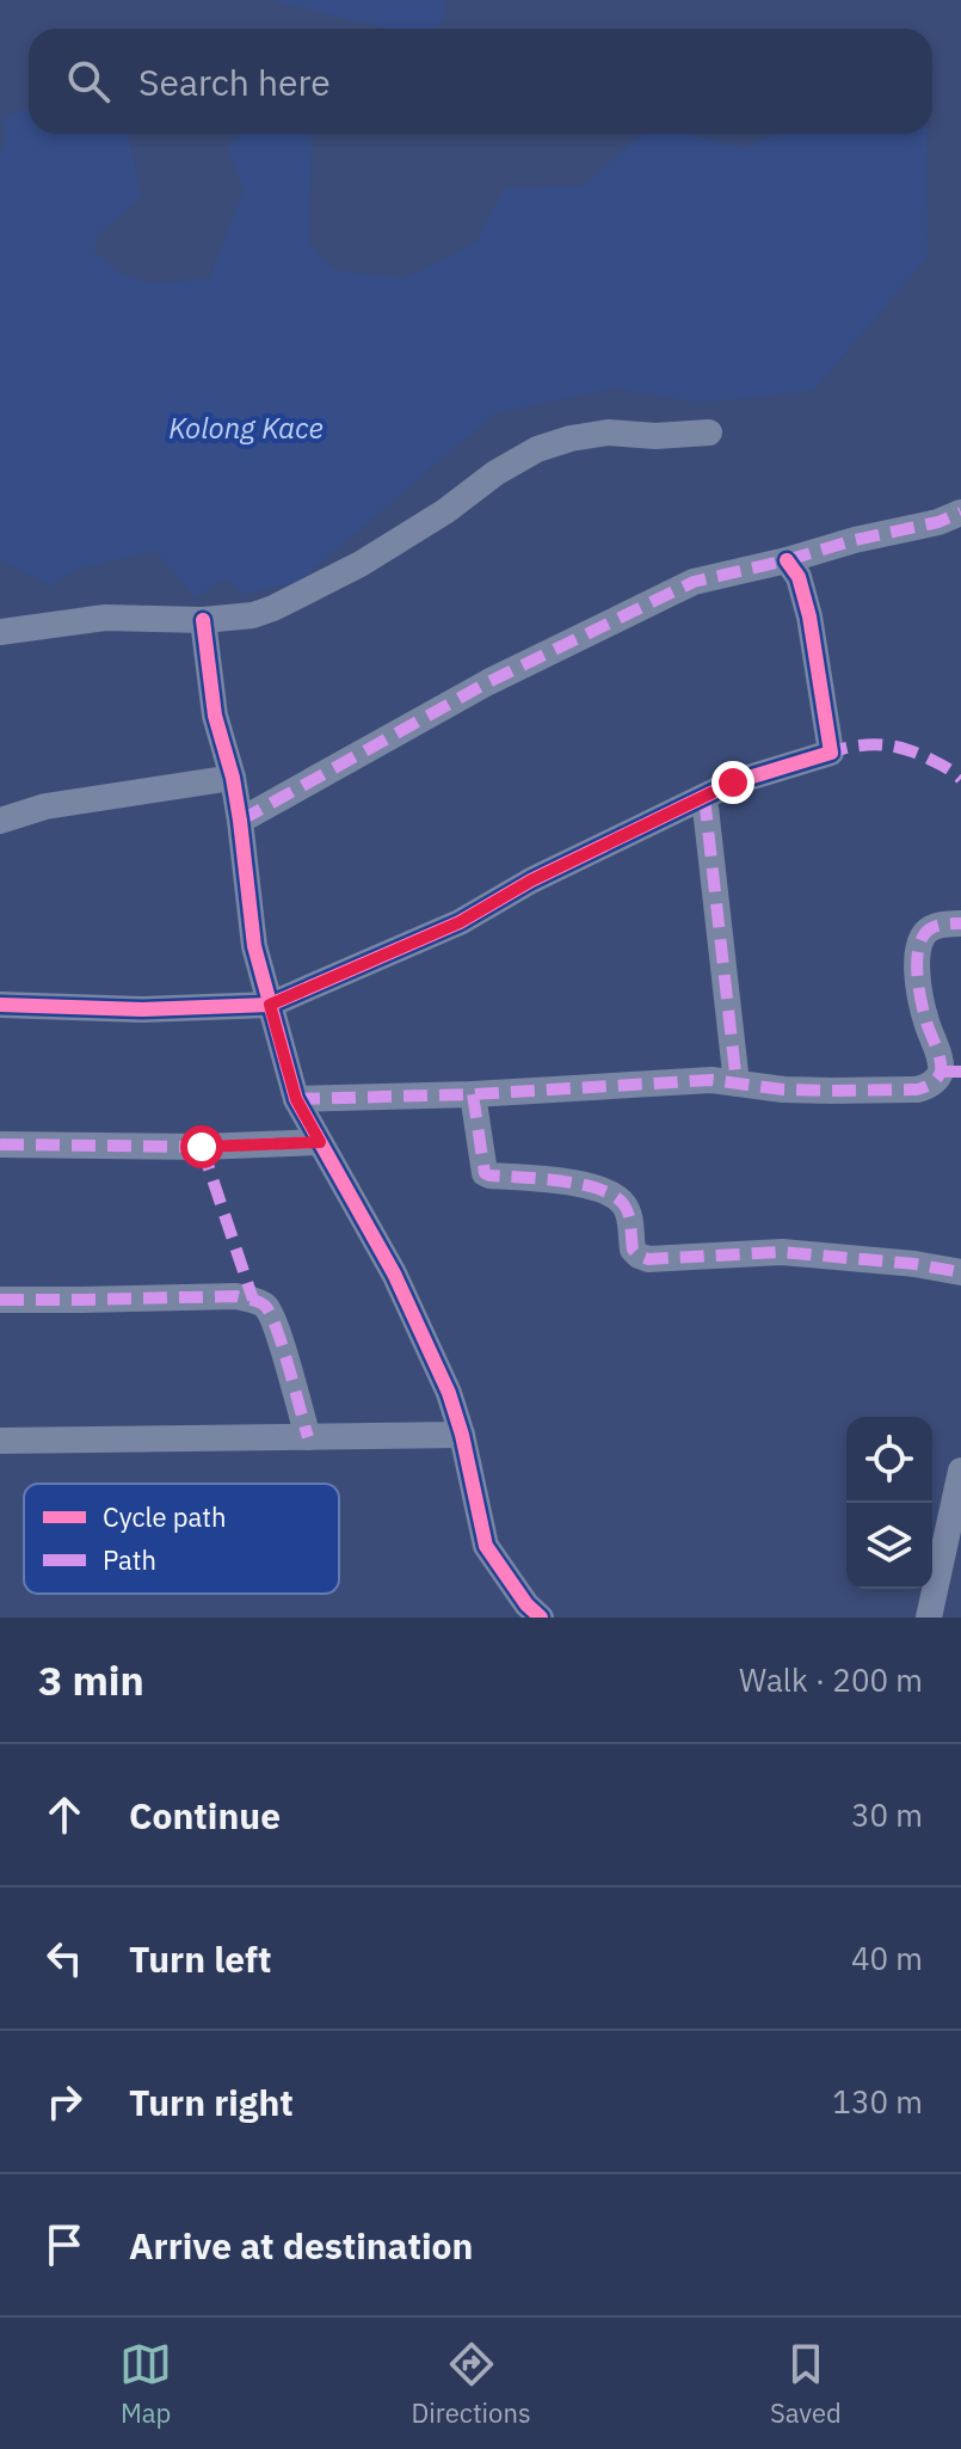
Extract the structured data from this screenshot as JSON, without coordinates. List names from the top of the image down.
{
  "water": ["Kolong Kace"],
  "legend": ["Cycle path", "Path"],
  "page": {
    "search": "Search here",
    "heading": ["3 min", "Walk · 200 m"],
    "list": [
      ["Continue", "30 m"],
      ["Turn left", "40 m"],
      ["Turn right", "130 m"],
      "Arrive at destination"
    ],
    "nav": ["Map", "Directions", "Saved"]
  }
}
